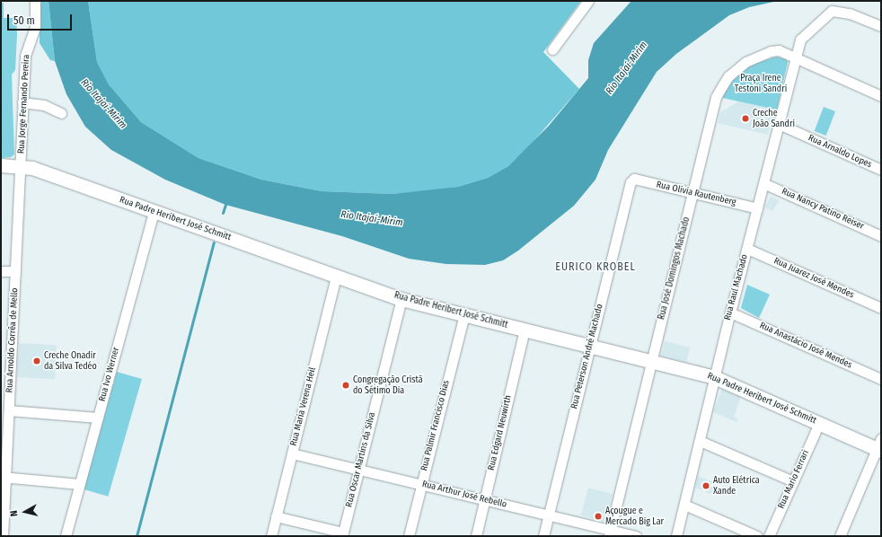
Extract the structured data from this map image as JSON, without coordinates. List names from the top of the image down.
{
  "streets": {
    "street": [
      "Rua Jorge Fernando Pereira",
      "Rua Arnaldo Lopes",
      "Rua Olívia Rautenberg",
      "Rua Nancy Patino Reiser",
      "Rua Padre Heribert José Schmitt",
      "Rua José Domingos Machado",
      "Rua Juarez José Mendes",
      "Rua Raul Machado",
      "Rua Arnoldo Corrêa de Mello",
      "Rua Anastácio José Mendes",
      "Rua Peterson André Machado",
      "Rua Ivo Werner",
      "Rua Maria Verena Heil",
      "Rua Palmir Francisco Dias",
      "Rua Edgard Neuwirth",
      "Rua Oscar Martins da Silva",
      "Rua Mario Ferrari",
      "Rua Arthur José Rebello"
    ]
  },
  "crossings": [
    ["Rua Jorge Fernando Pereira", "Rua Padre Heribert José Schmitt"],
    ["Rua Jorge Fernando Pereira", "Rua Arnoldo Corrêa de Mello"],
    ["Rua Arnaldo Lopes", "Rua Raul Machado"],
    ["Rua Olívia Rautenberg", "Rua José Domingos Machado"],
    ["Rua Olívia Rautenberg", "Rua Raul Machado"],
    ["Rua Olívia Rautenberg", "Rua Peterson André Machado"],
    ["Rua Nancy Patino Reiser", "Rua Raul Machado"],
    ["Rua Padre Heribert José Schmitt", "Rua José Domingos Machado"],
    ["Rua Padre Heribert José Schmitt", "Rua Raul Machado"],
    ["Rua Padre Heribert José Schmitt", "Rua Arnoldo Corrêa de Mello"],
    ["Rua Padre Heribert José Schmitt", "Rua Peterson André Machado"],
    ["Rua Padre Heribert José Schmitt", "Rua Ivo Werner"],
    ["Rua Padre Heribert José Schmitt", "Rua Maria Verena Heil"],
    ["Rua Padre Heribert José Schmitt", "Rua Palmir Francisco Dias"],
    ["Rua Padre Heribert José Schmitt", "Rua Edgard Neuwirth"],
    ["Rua Padre Heribert José Schmitt", "Rua Oscar Martins da Silva"],
    ["Rua Padre Heribert José Schmitt", "Rua Mario Ferrari"],
    ["Rua José Domingos Machado", "Rua Raul Machado"],
    ["Rua José Domingos Machado", "Rua Arthur José Rebello"],
    ["Rua Juarez José Mendes", "Rua Raul Machado"],
    ["Rua Raul Machado", "Rua Anastácio José Mendes"],
    ["Rua Peterson André Machado", "Rua Arthur José Rebello"],
    ["Rua Maria Verena Heil", "Rua Arthur José Rebello"],
    ["Rua Palmir Francisco Dias", "Rua Arthur José Rebello"],
    ["Rua Edgard Neuwirth", "Rua Arthur José Rebello"],
    ["Rua Oscar Martins da Silva", "Rua Arthur José Rebello"]
  ],
  "districts": ["EURICO KROBEL"],
  "water": ["Rio Itajaí-Mirim"],
  "parks": ["Praça Irene Testoni Sandri"],
  "places": [
    "Creche João Sandri",
    "Creche Onadir da Silva Tedéo",
    "Congregação Cristã do Sétimo Dia",
    "Auto Elétrica Xande",
    "Açougue e Mercado Big Lar"
  ],
  "scale_bar": "50 m",
  "north": "left"
}
